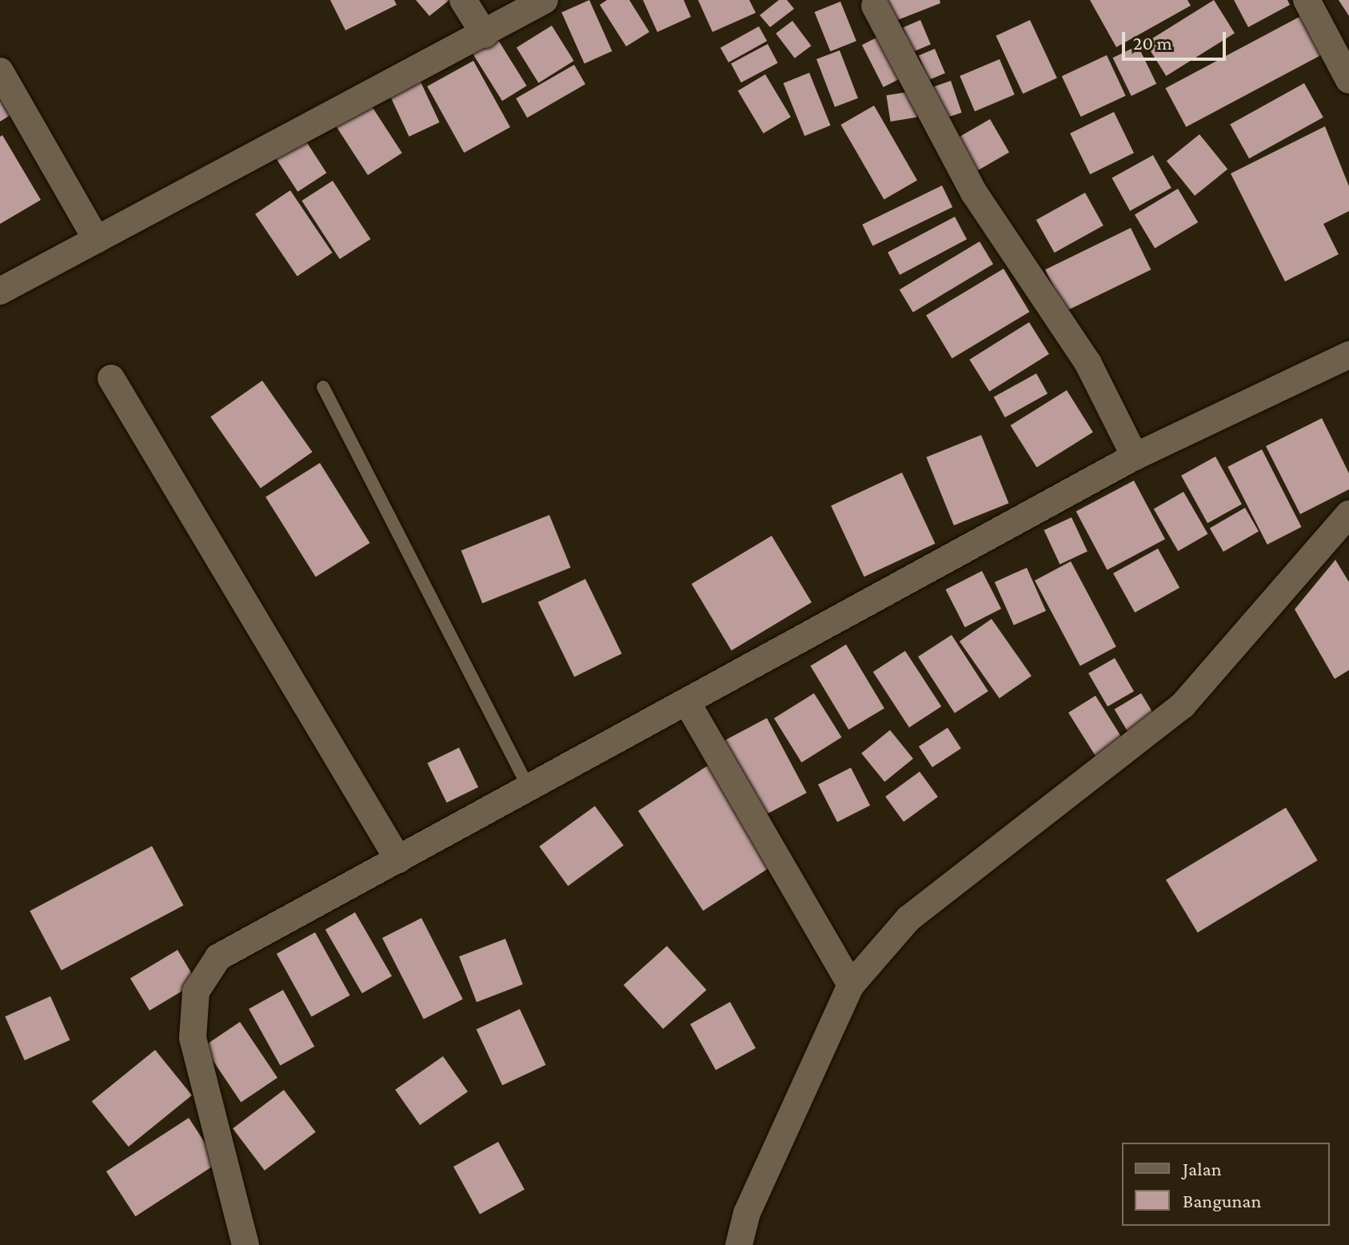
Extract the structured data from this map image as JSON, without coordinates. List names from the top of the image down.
{
  "legend": ["Jalan", "Bangunan"],
  "scale_bar": "20 m"
}
